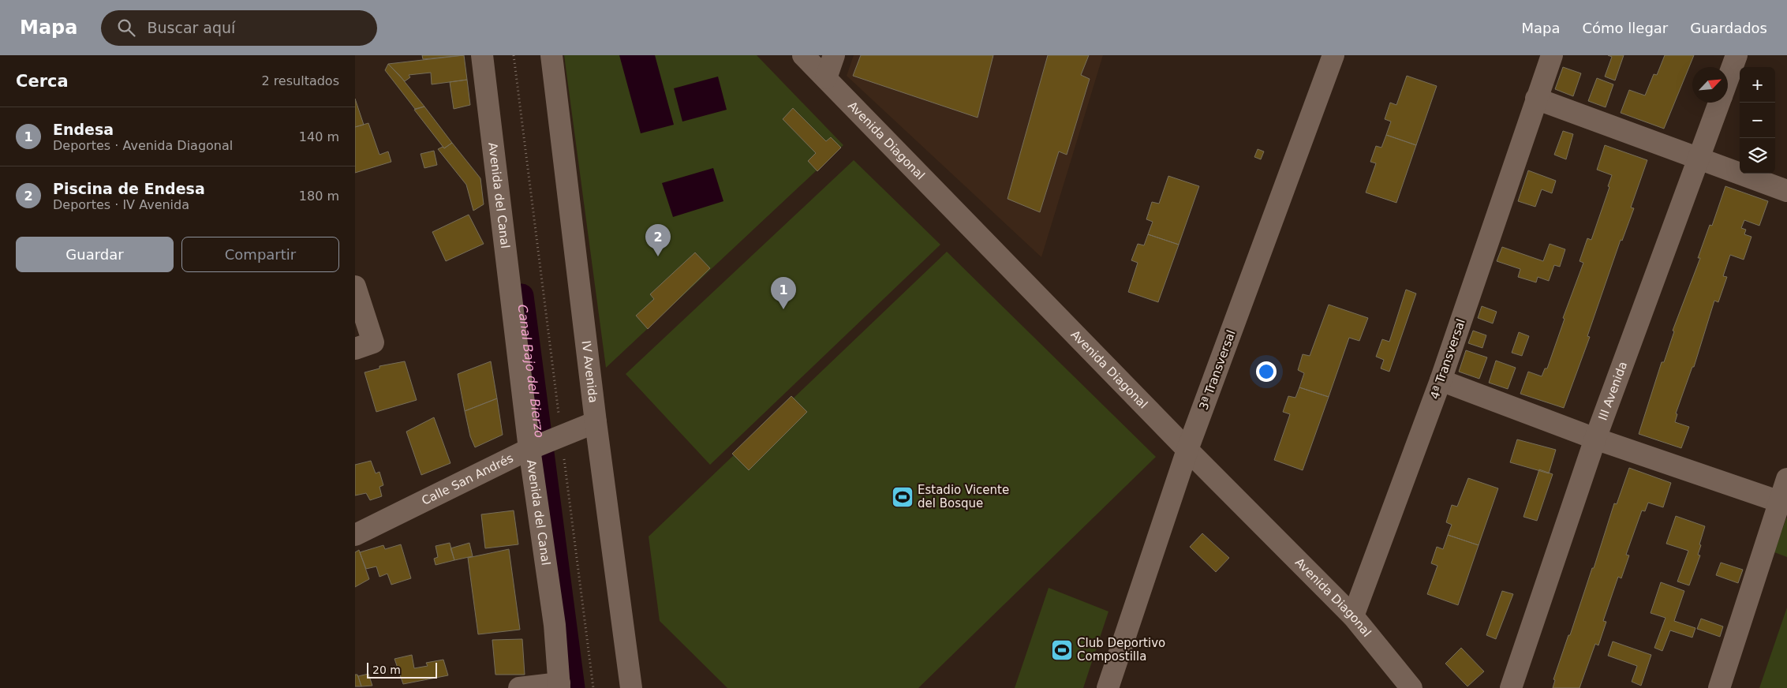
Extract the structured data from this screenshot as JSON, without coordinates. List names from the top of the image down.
{
  "streets": {
    "street": [
      "Avenida Diagonal",
      "Avenida del Canal",
      "4ª Transversal",
      "3ª Transversal",
      "IV Avenida",
      "III Avenida",
      "Calle San Andrés"
    ]
  },
  "crossings": [
    ["Avenida Diagonal", "4ª Transversal"],
    ["Avenida Diagonal", "3ª Transversal"],
    ["Avenida del Canal", "Calle San Andrés"],
    ["IV Avenida", "Calle San Andrés"]
  ],
  "water": ["Canal Bajo del Bierzo"],
  "places": {
    "sports": ["Estadio Vicente del Bosque", "Club Deportivo Compostilla"]
  },
  "scale_bar": "20 m",
  "north": "top right",
  "page": {
    "header": "Mapa",
    "search": "Buscar aquí",
    "nav": ["Mapa", "Cómo llegar", "Guardados"],
    "heading": ["Cerca", "2 resultados"],
    "map_buttons": ["+", "−"],
    "list": [
      {
        "mark": "1",
        "name": "Endesa",
        "note": "Deportes · Avenida Diagonal",
        "value": "140 m"
      },
      {
        "mark": "2",
        "name": "Piscina de Endesa",
        "note": "Deportes · IV Avenida",
        "value": "180 m"
      }
    ],
    "pins": ["2", "1"],
    "buttons": ["Guardar", "Compartir"],
    "scale": "20 m"
  }
}
